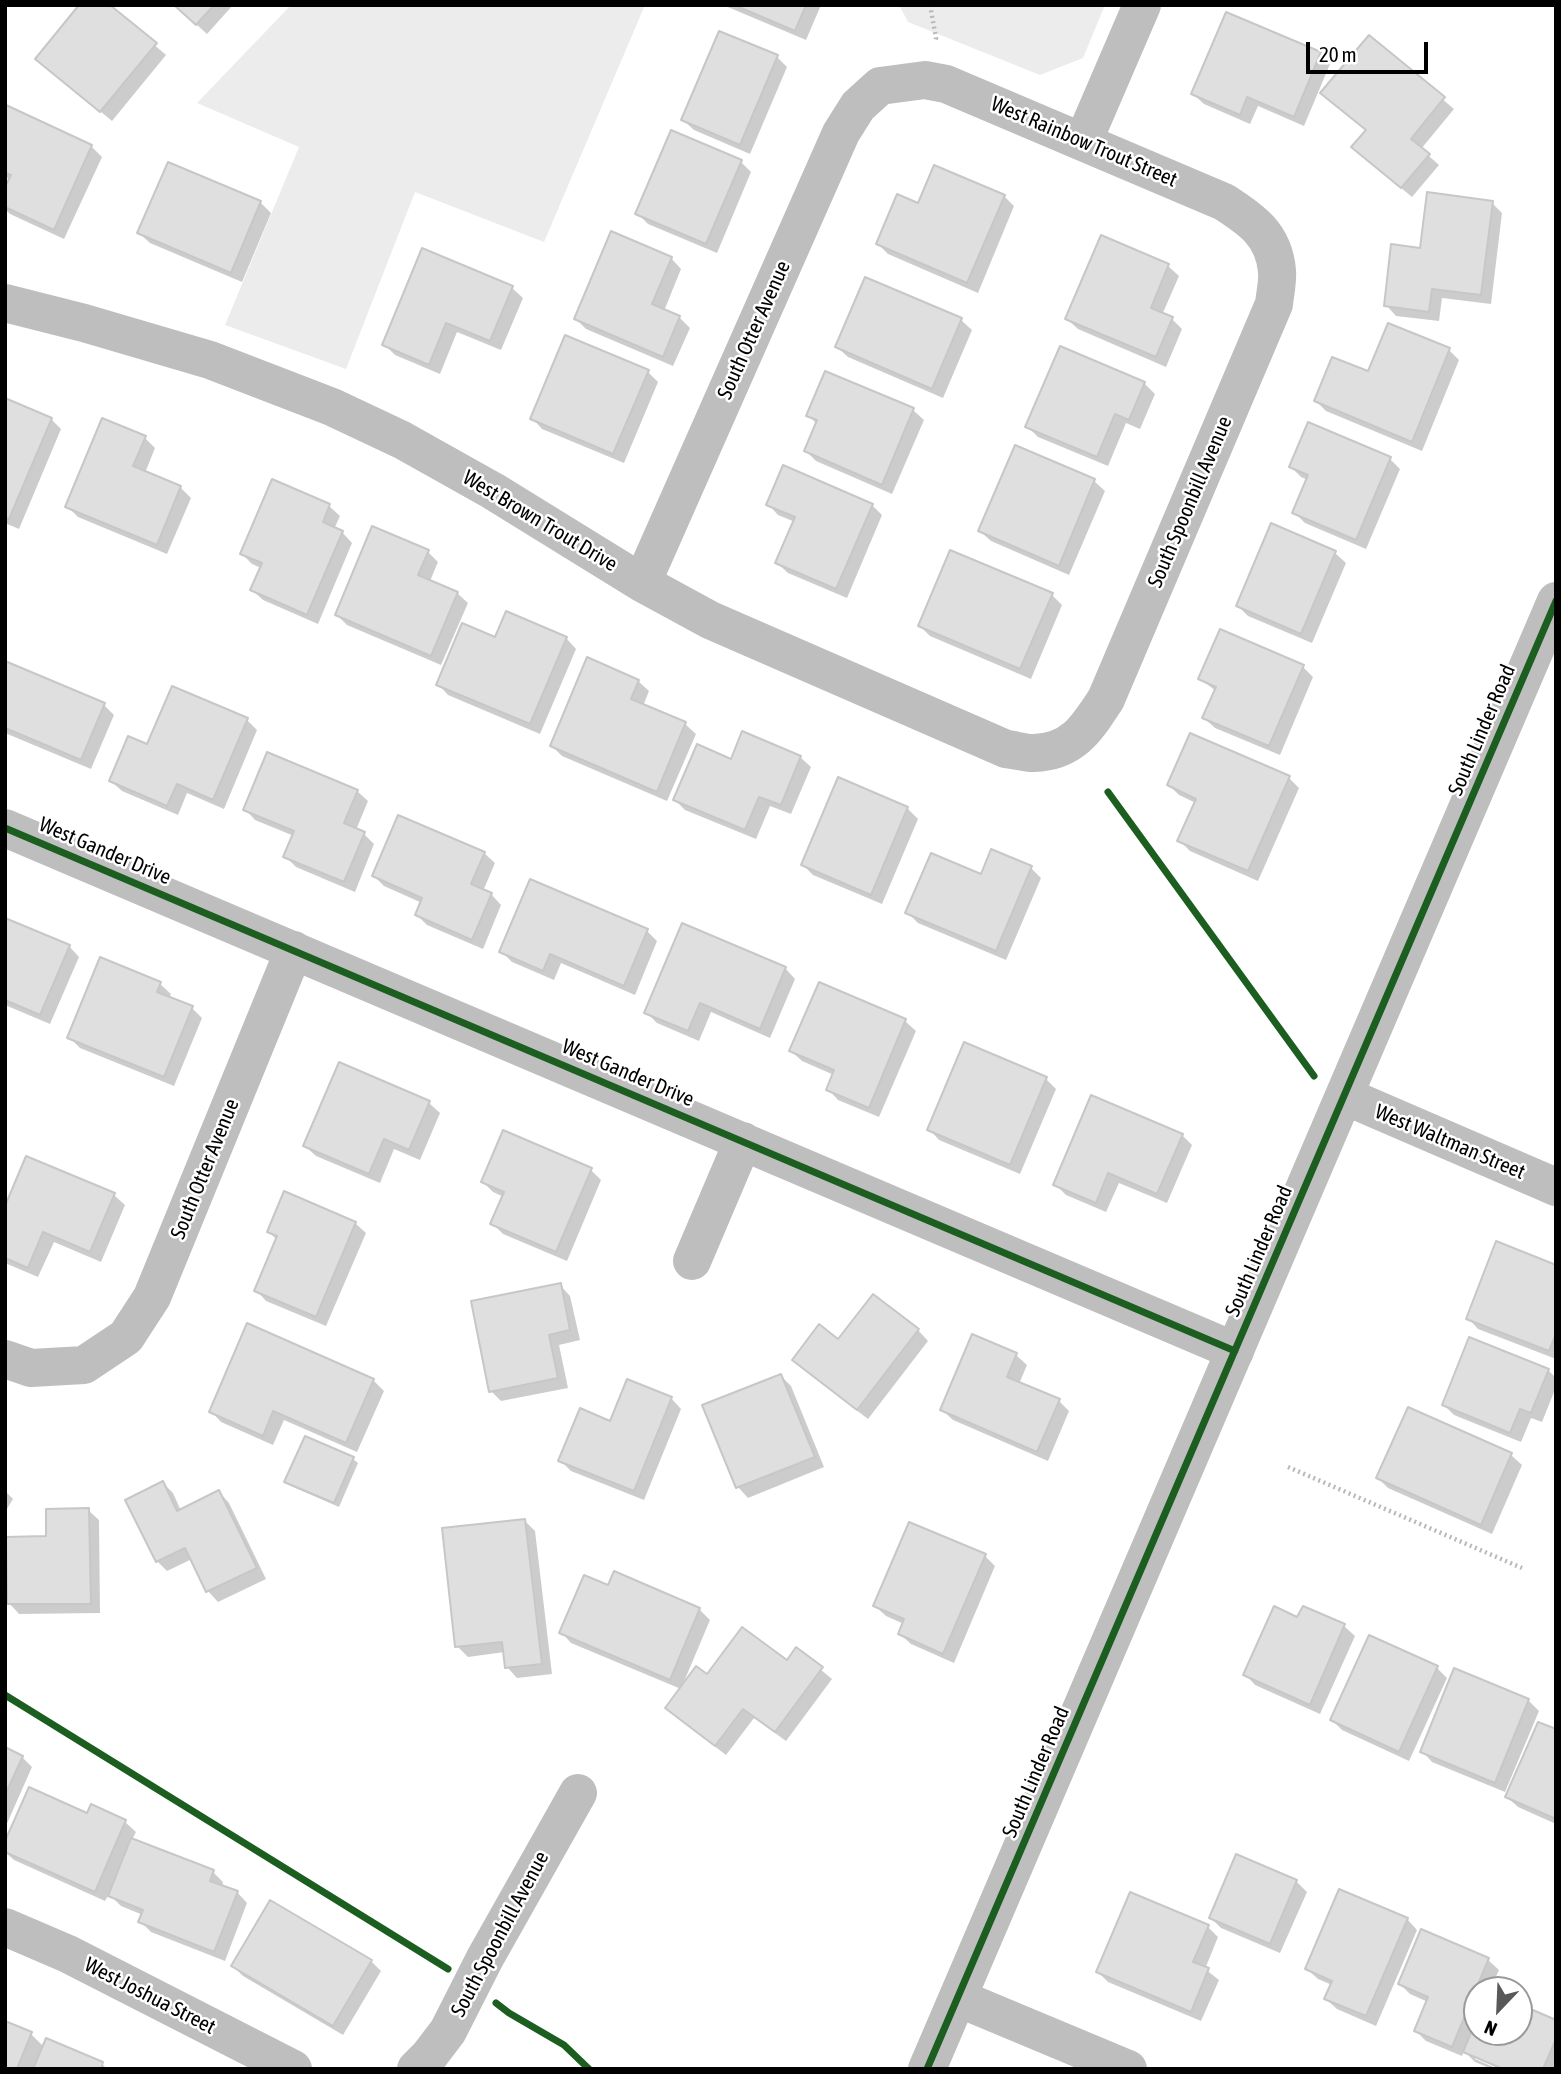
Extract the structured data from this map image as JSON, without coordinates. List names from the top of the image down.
{
  "streets": {
    "street": [
      "West Rainbow Trout Street",
      "South Otter Avenue",
      "South Spoonbill Avenue",
      "West Brown Trout Drive",
      "South Linder Road",
      "West Gander Drive",
      "West Waltman Street",
      "West Joshua Street"
    ]
  },
  "crossings": [
    ["West Rainbow Trout Street", "South Otter Avenue"],
    ["West Rainbow Trout Street", "South Spoonbill Avenue"],
    ["South Otter Avenue", "West Brown Trout Drive"],
    ["South Otter Avenue", "West Gander Drive"],
    ["South Spoonbill Avenue", "West Brown Trout Drive"],
    ["South Linder Road", "West Gander Drive"],
    ["South Linder Road", "West Waltman Street"]
  ],
  "scale_bar": "20 m",
  "north": "bottom left"
}
